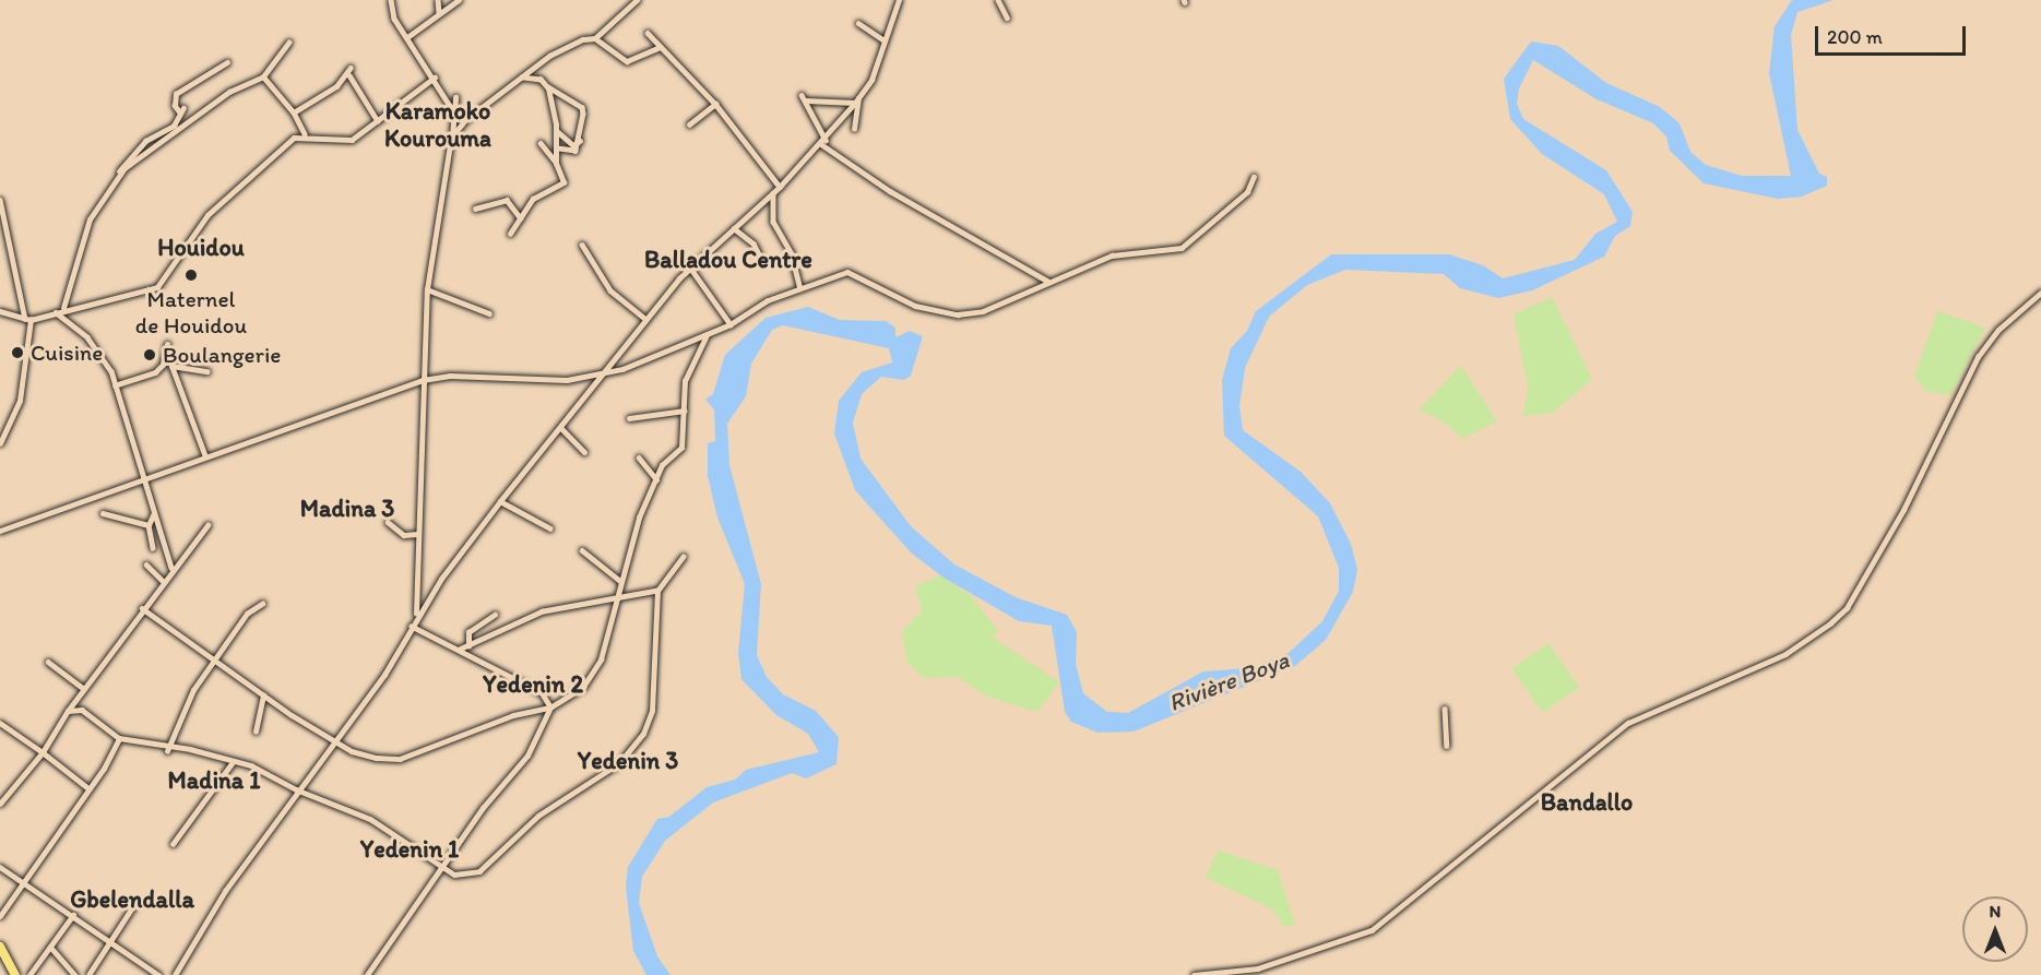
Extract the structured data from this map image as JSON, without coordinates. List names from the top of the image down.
{
  "districts": [
    "Karamoko Kourouma",
    "Houidou",
    "Balladou Centre",
    "Madina 3",
    "Yedenin 2",
    "Yedenin 3",
    "Madina 1",
    "Bandallo",
    "Yedenin 1",
    "Gbelendalla"
  ],
  "water": ["Rivière Boya"],
  "places": ["Maternel de Houidou", "Cuisine", "Boulangerie"],
  "scale_bar": "200 m",
  "north": "top"
}
